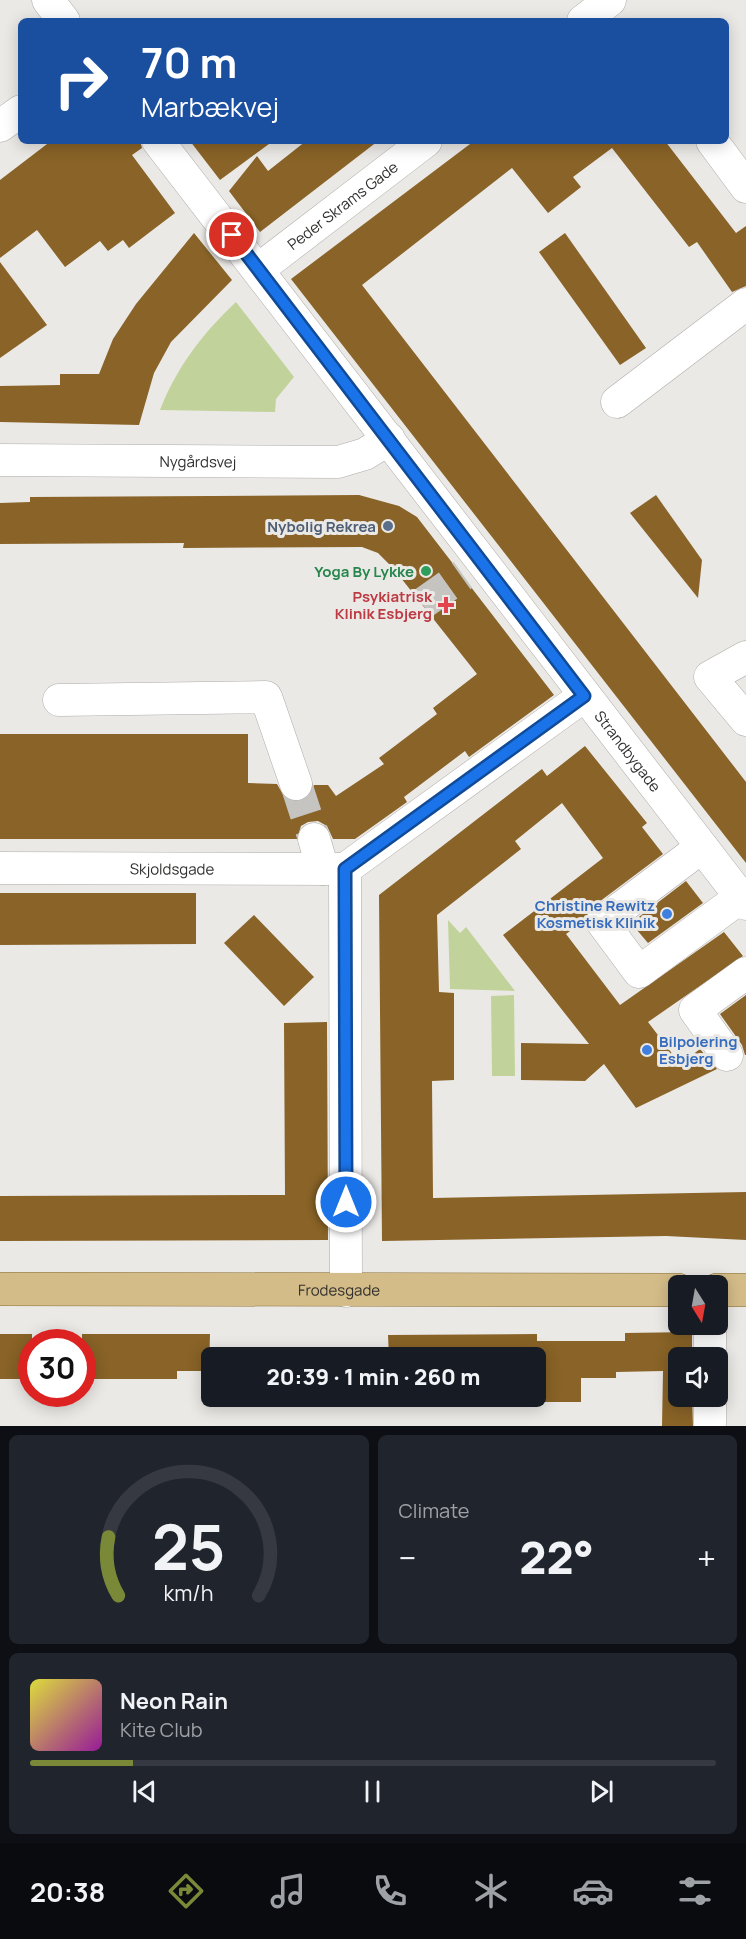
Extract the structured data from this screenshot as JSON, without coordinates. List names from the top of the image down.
{
  "streets": {
    "main road": ["Frodesgade"],
    "street": [
      "Peder Skrams Gade",
      "Nygårdsvej",
      "Strandbygade",
      "Skjoldsgade"
    ]
  },
  "crossings": [
    ["Peder Skrams Gade", "Strandbygade"],
    ["Nygårdsvej", "Strandbygade"]
  ],
  "places": {
    "other": [
      "Nybolig Rekrea",
      "Yoga By Lykke",
      "Christine Rewitz Kosmetisk Klinik",
      "Bilpolering Esbjerg"
    ],
    "health": ["Psykiatrisk Klinik Esbjerg"]
  },
  "north": "bottom",
  "page": {
    "turn": ["70 m", "Marbækvej"],
    "limit": "30",
    "trip": "20:39 · 1 min · 260 m",
    "tile": "Climate",
    "heat": ["−", "22°", "+"],
    "song": ["Neon Rain", "Kite Club"],
    "tabs": "20:38",
    "gauge": ["25", "km/h"]
  }
}
